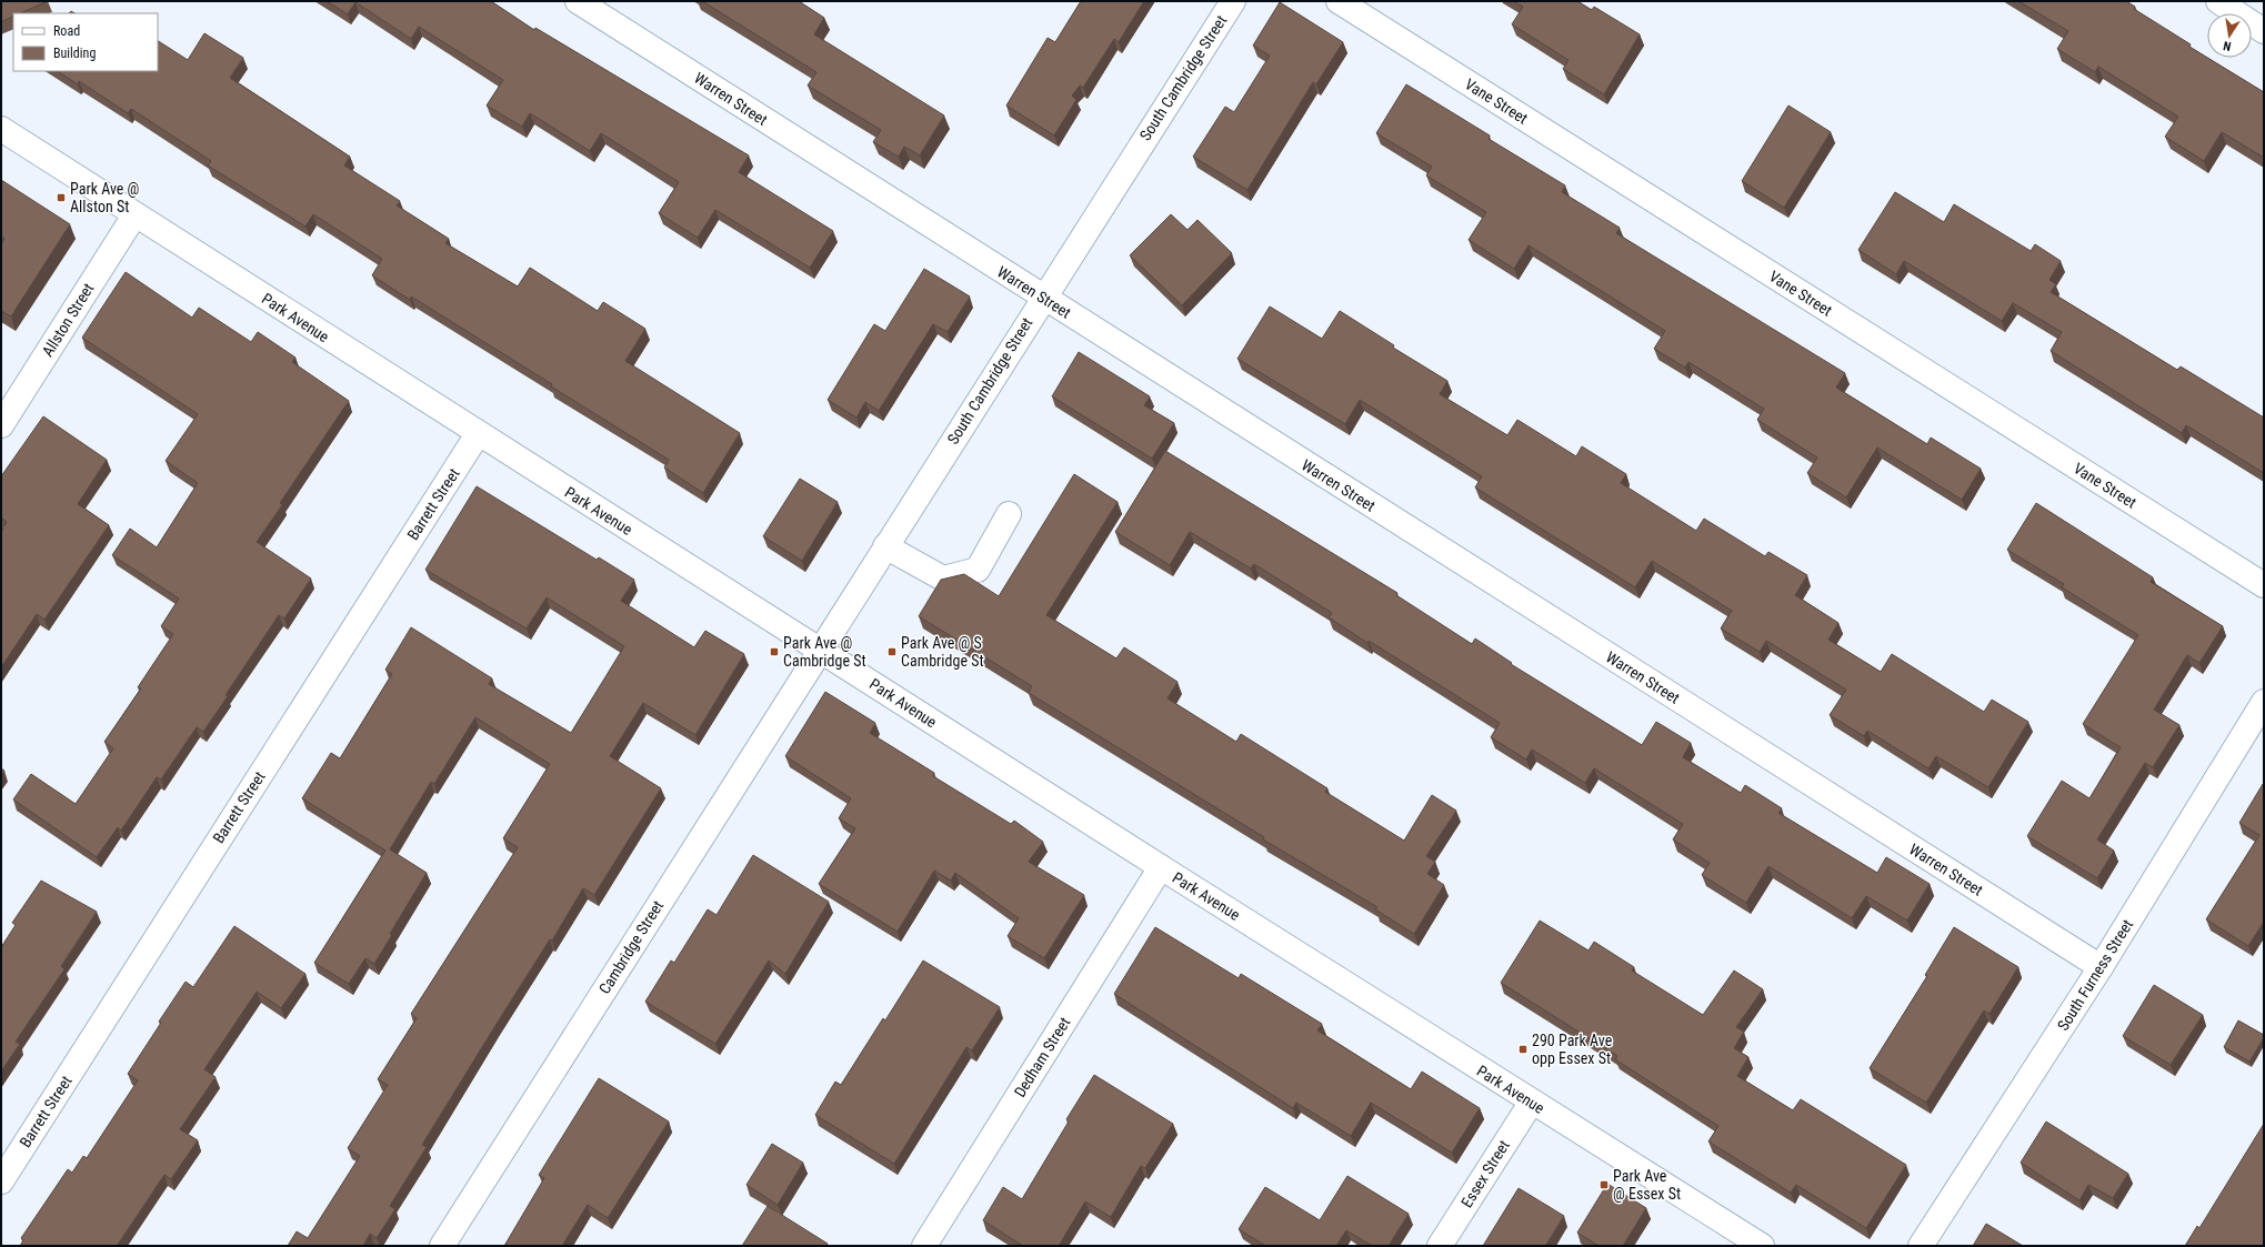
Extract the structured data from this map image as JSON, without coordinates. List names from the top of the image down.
{
  "streets": {
    "street": [
      "South Cambridge Street",
      "Warren Street",
      "Vane Street",
      "Park Avenue",
      "Allston Street",
      "Barrett Street",
      "Cambridge Street",
      "South Furness Street",
      "Dedham Street",
      "Essex Street"
    ]
  },
  "crossings": [
    ["South Cambridge Street", "Warren Street"],
    ["South Cambridge Street", "Park Avenue"],
    ["South Cambridge Street", "Cambridge Street"],
    ["Warren Street", "South Furness Street"],
    ["Park Avenue", "Allston Street"],
    ["Park Avenue", "Barrett Street"],
    ["Park Avenue", "Cambridge Street"],
    ["Park Avenue", "Dedham Street"],
    ["Park Avenue", "Essex Street"]
  ],
  "places": {
    "transit": [
      "Park Ave @ Allston St",
      "Park Ave @ Cambridge St",
      "Park Ave @ S Cambridge St",
      "290 Park Ave opp Essex St",
      "Park Ave @ Essex St"
    ]
  },
  "legend": ["Road", "Building"],
  "north": "bottom"
}
